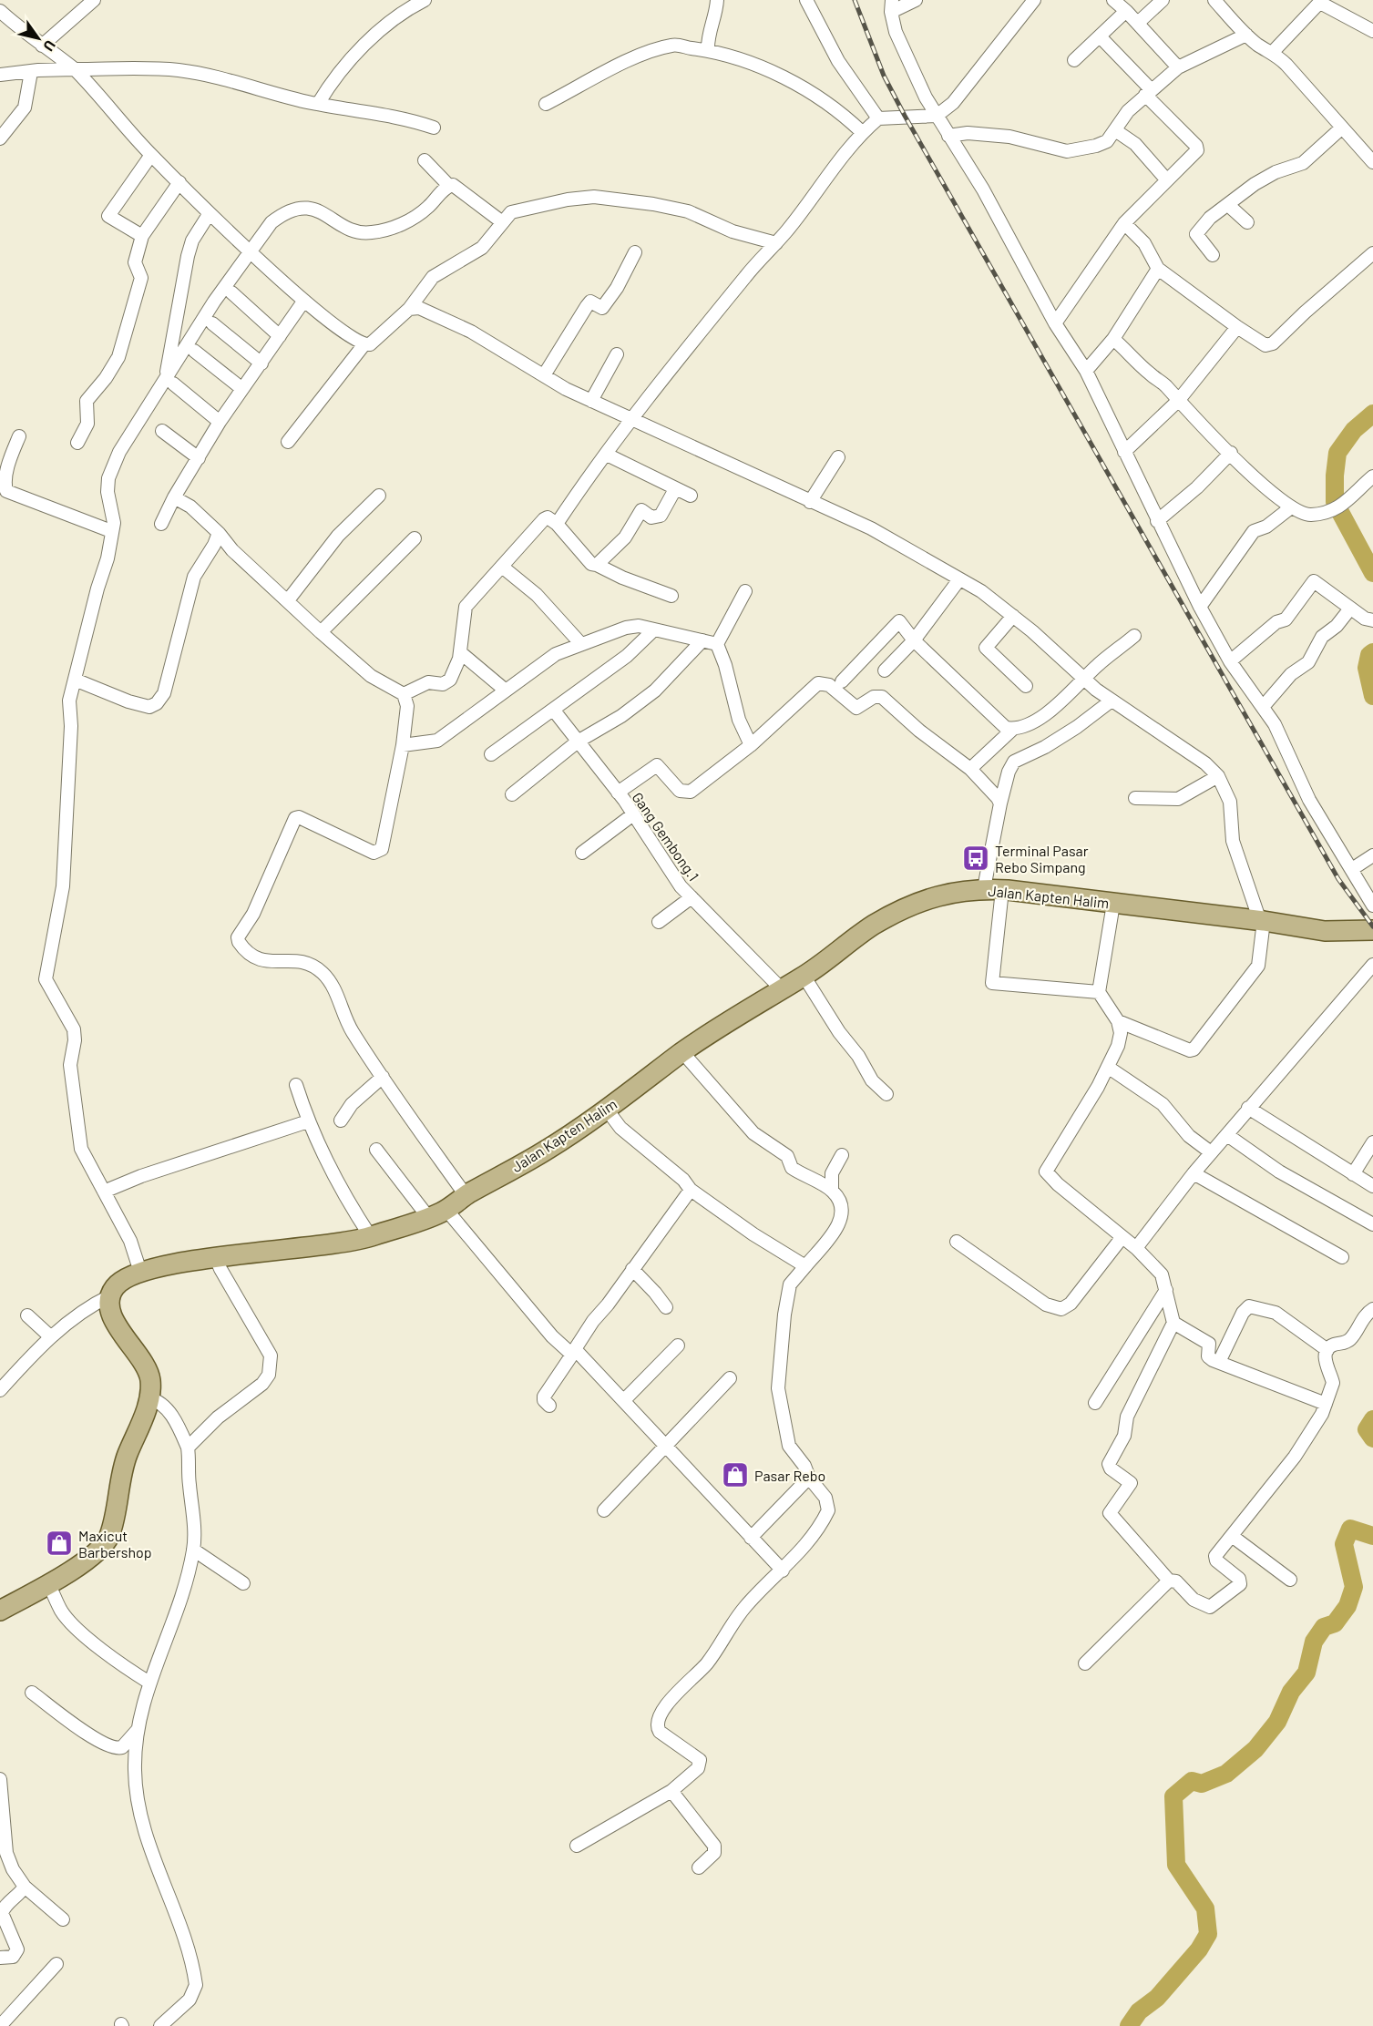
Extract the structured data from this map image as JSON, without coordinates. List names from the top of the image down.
{
  "streets": {
    "main road": ["Jalan Kapten Halim"],
    "street": ["Gang Gembong.1"]
  },
  "crossings": [
    ["Gang Gembong.1", "Jalan Kapten Halim"]
  ],
  "places": {
    "bus stop": ["Terminal Pasar Rebo Simpang"],
    "shop": ["Pasar Rebo", "Maxicut Barbershop"]
  },
  "north": "bottom right"
}
